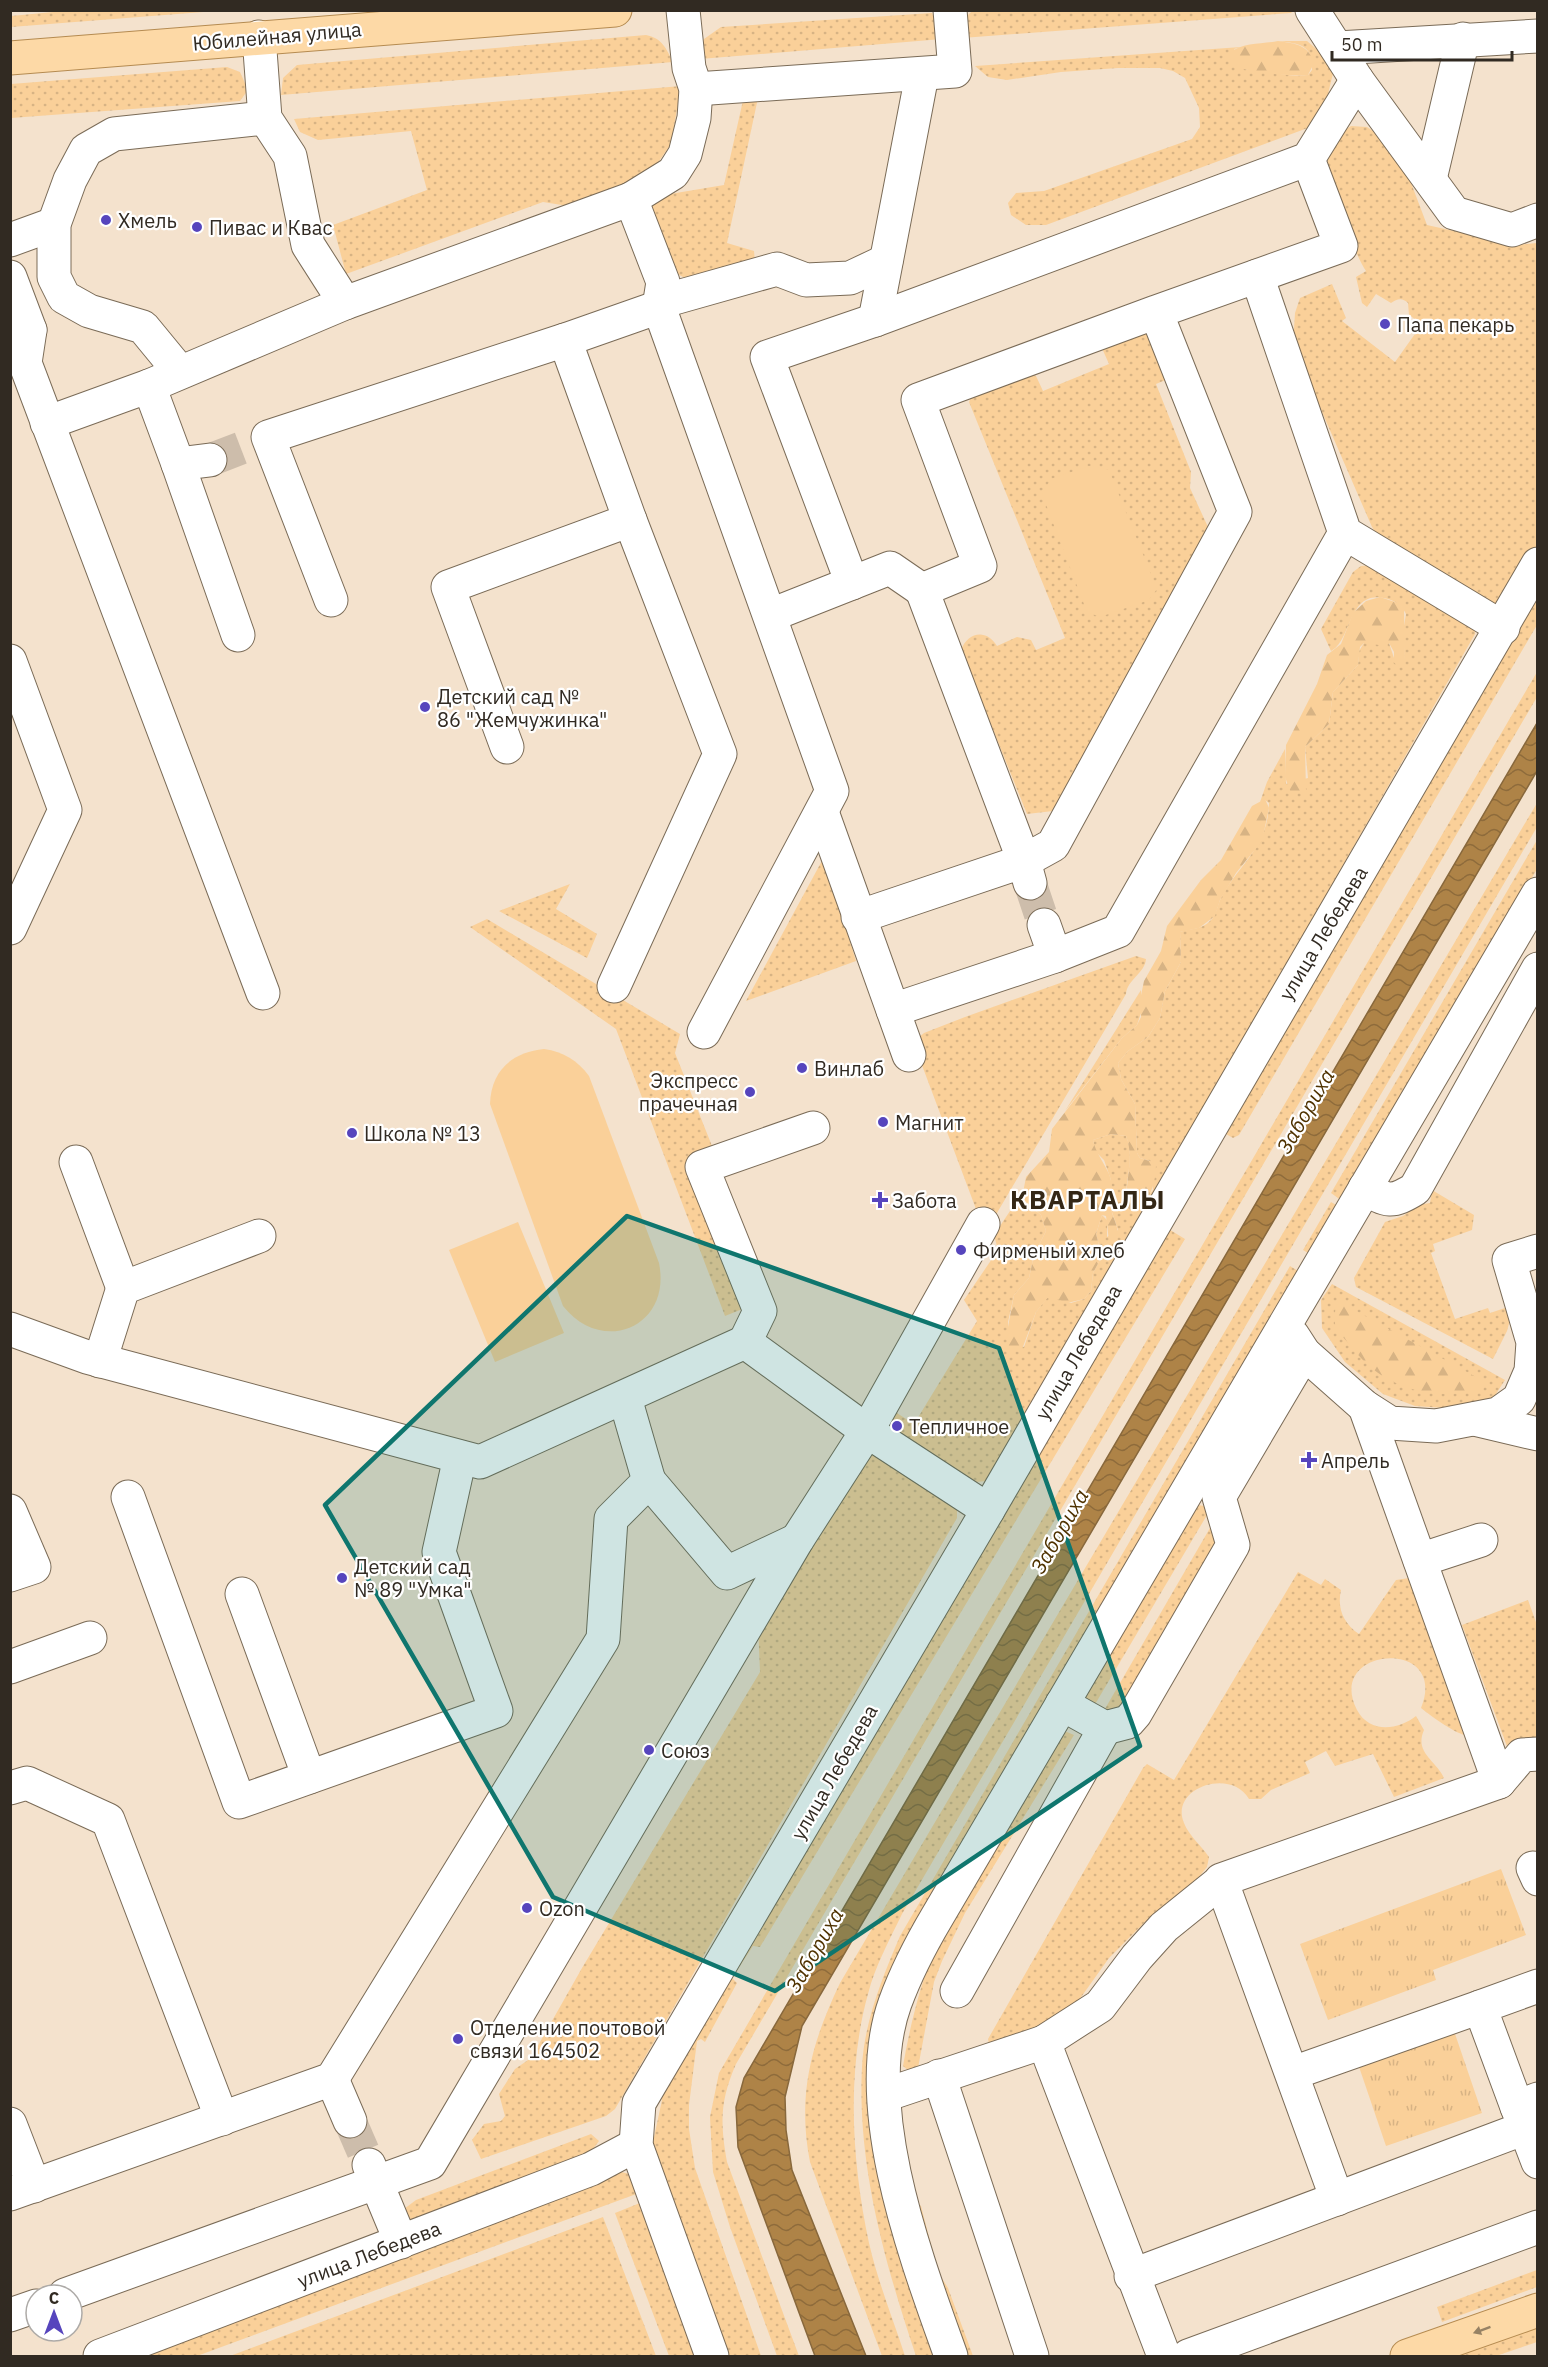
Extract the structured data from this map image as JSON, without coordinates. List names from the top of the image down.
{
  "streets": {
    "main road": ["Юбилейная улица"],
    "street": ["улица Лебедева"]
  },
  "districts": ["КВАРТАЛЫ"],
  "water": ["Забориха"],
  "places": {
    "other": [
      "Хмель",
      "Пивас и Квас",
      "Папа пекарь",
      "Детский сад № 86 \"Жемчужинка\"",
      "Винлаб",
      "Экспресс прачечная",
      "Магнит",
      "Школа № 13",
      "Фирменый хлеб",
      "Тепличное",
      "Детский сад № 89 \"Умка\"",
      "Союз",
      "Ozon",
      "Отделение почтовой связи 164502"
    ],
    "health": ["Забота", "Апрель"]
  },
  "scale_bar": "50 m",
  "north": "top"
}
